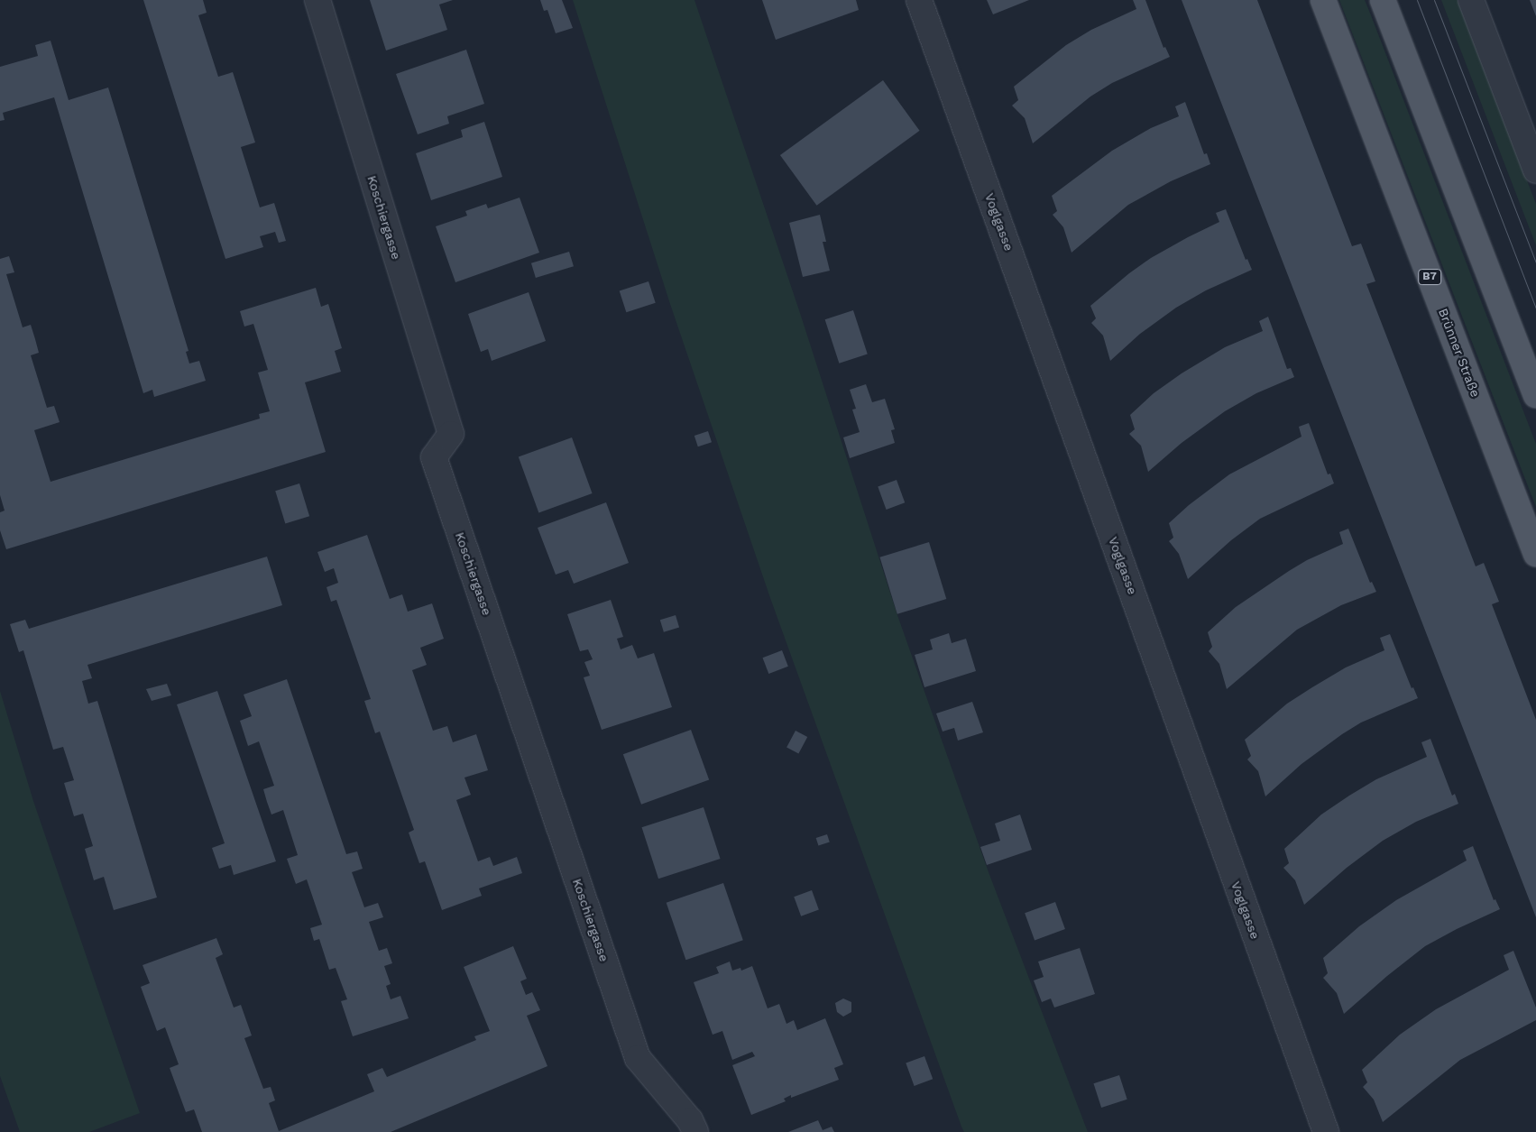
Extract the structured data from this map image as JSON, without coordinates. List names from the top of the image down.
{
  "streets": {
    "main road": ["B7", "Brünner Straße"],
    "street": ["Koschiergasse", "Voglgasse"]
  }
}
